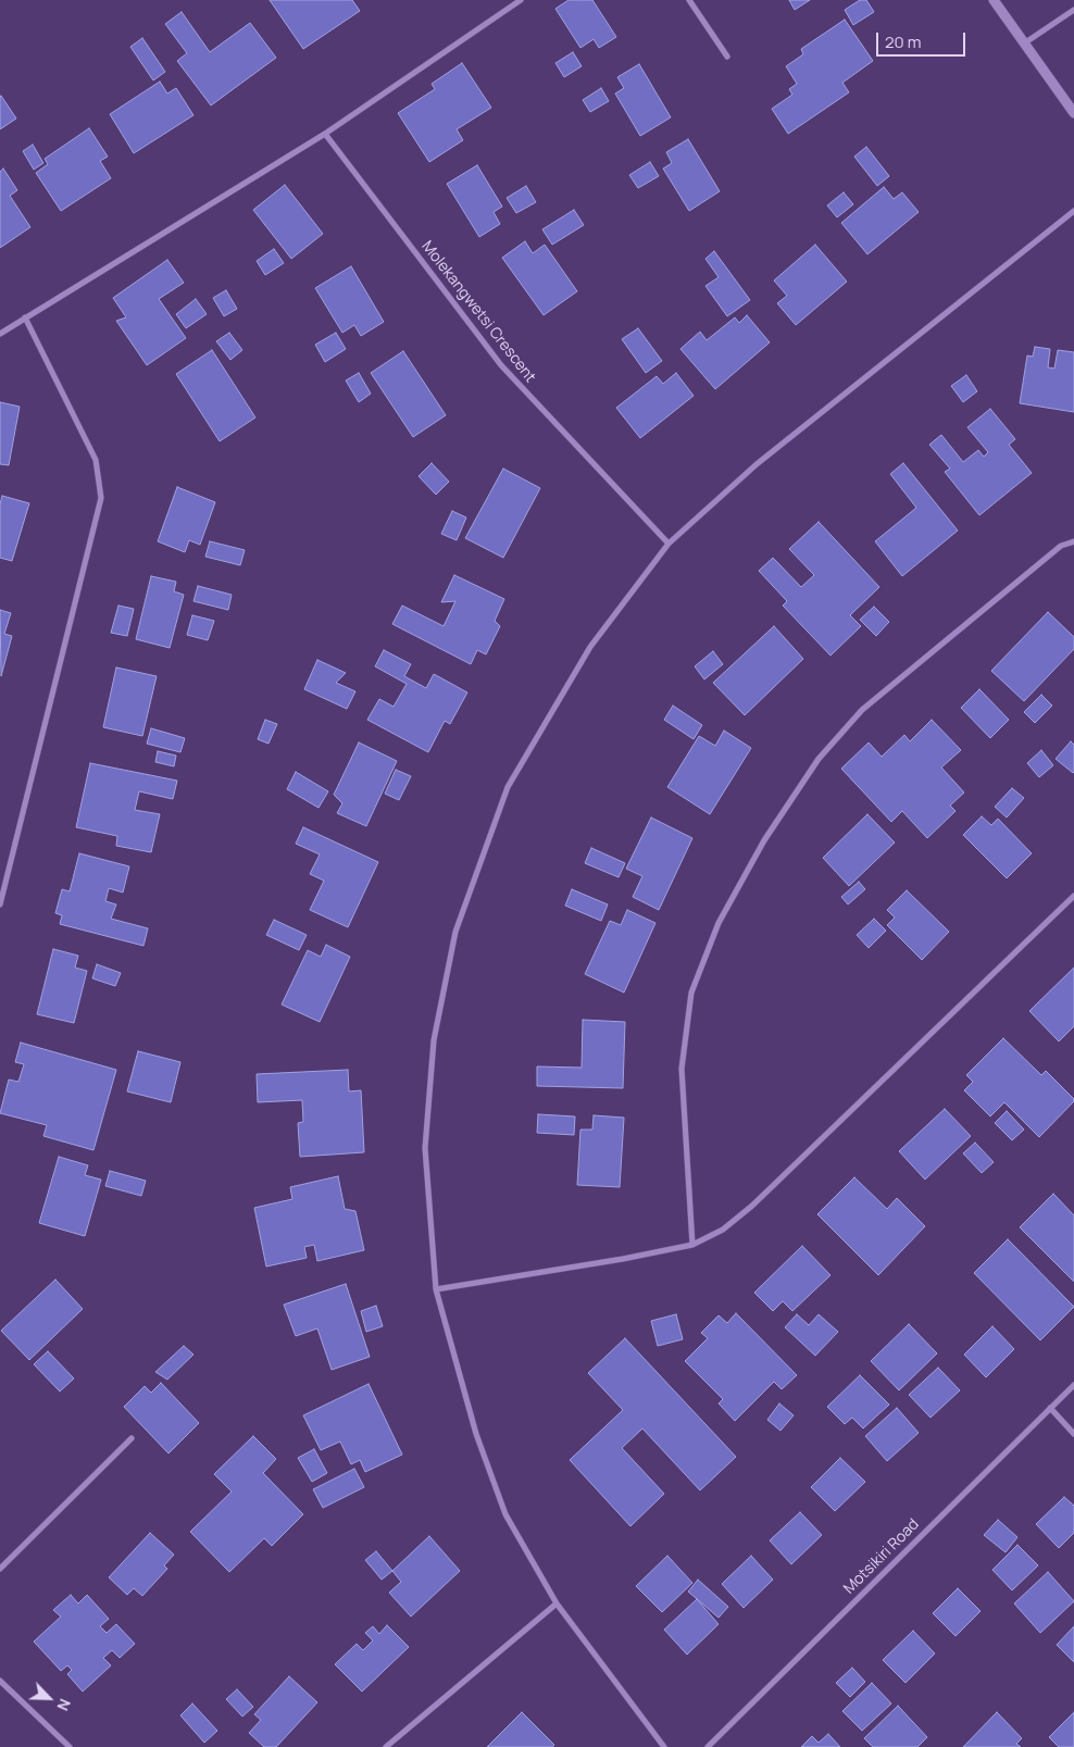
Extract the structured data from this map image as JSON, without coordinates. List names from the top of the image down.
{
  "streets": {
    "street": ["Molekangwetsi Crescent", "Motsikiri Road"]
  },
  "scale_bar": "20 m",
  "north": "bottom right"
}
